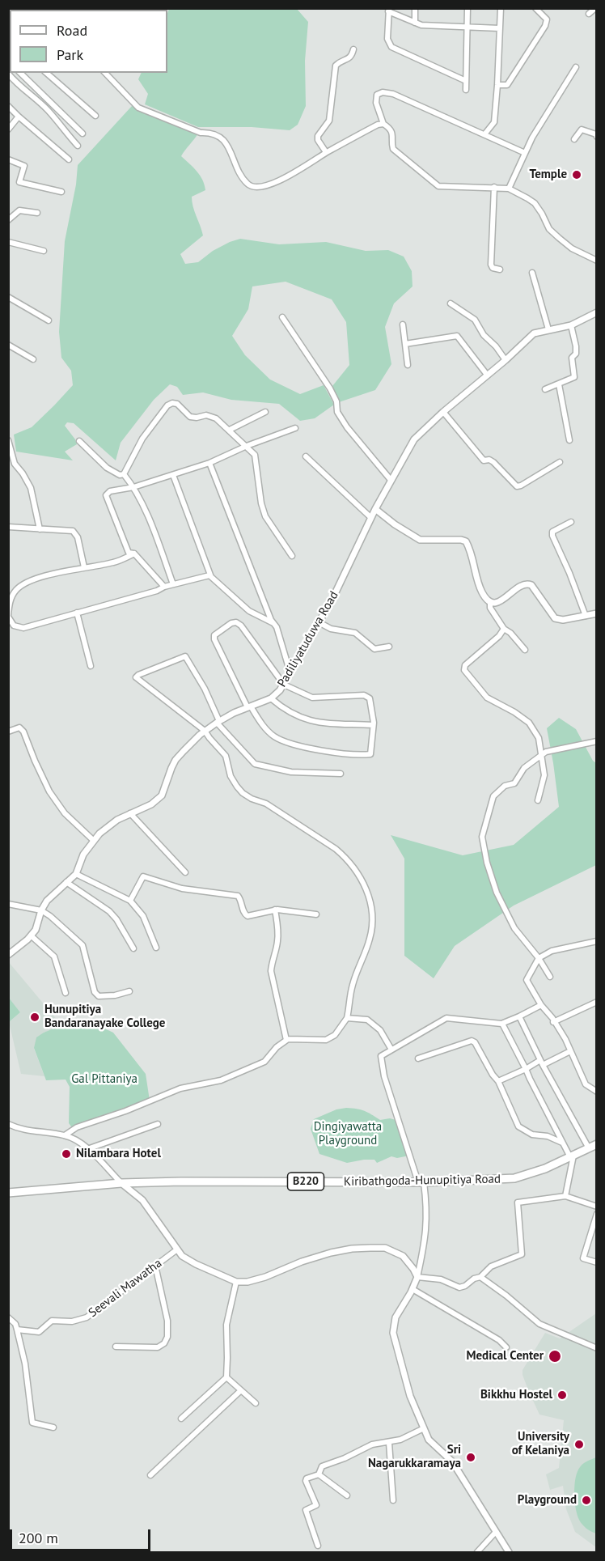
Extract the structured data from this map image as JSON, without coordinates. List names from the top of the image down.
{
  "streets": {
    "main road": ["Kiribathgoda-Hunupitiya Road", "B220"],
    "street": ["Padiliyatuduwa Road", "Seevali Mawatha"]
  },
  "parks": ["Gal Pittaniya", "Dingiyawatta Playground"],
  "places": [
    "Temple",
    "Hunupitiya Bandaranayake College",
    "Nilambara Hotel",
    "Medical Center",
    "Bikkhu Hostel",
    "University of Kelaniya",
    "Sri Nagarukkaramaya",
    "Playground"
  ],
  "legend": ["Road", "Park"],
  "scale_bar": "200 m"
}
